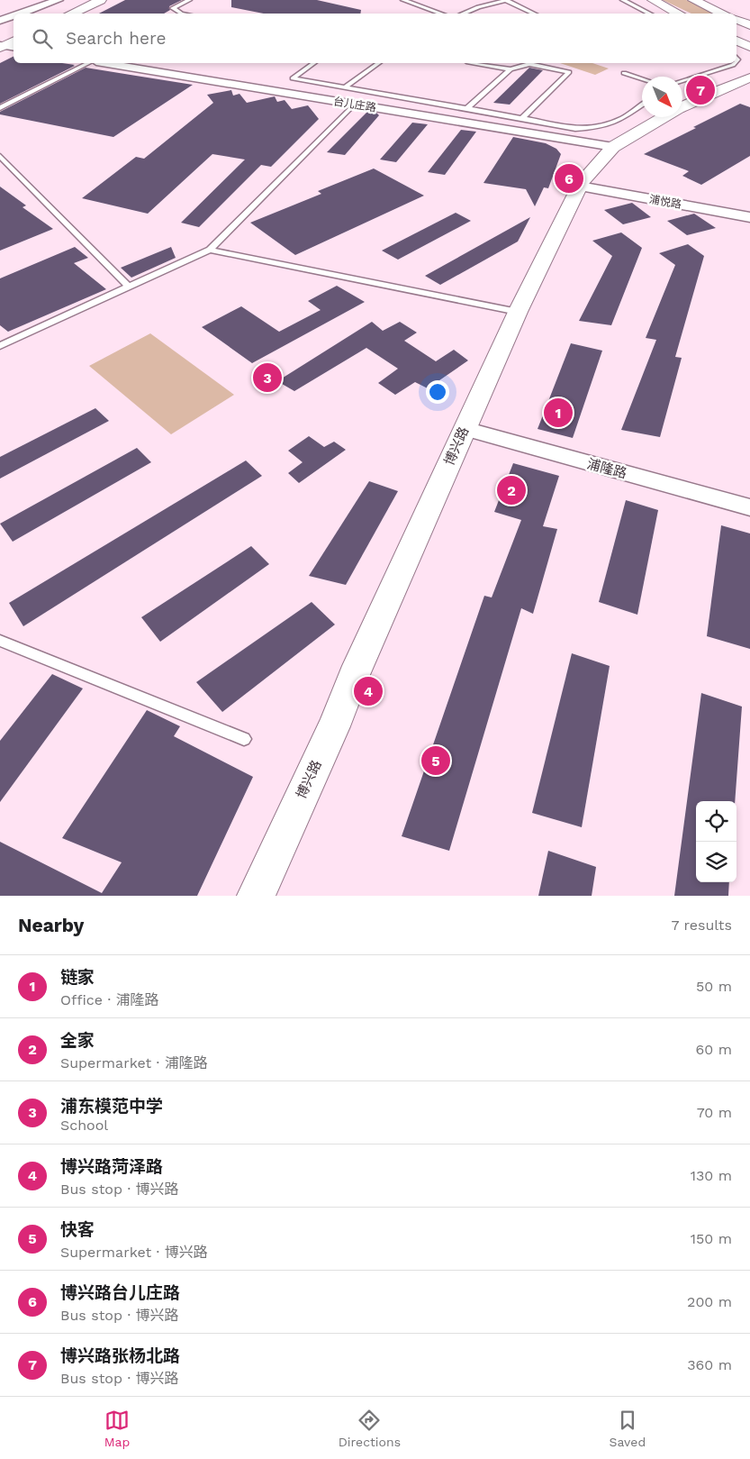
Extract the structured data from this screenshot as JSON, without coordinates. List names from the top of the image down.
{
  "streets": {
    "street": [
      "台儿庄路",
      "浦悦路",
      "博兴路",
      "浦隆路"
    ]
  },
  "crossings": [
    ["台儿庄路", "博兴路"],
    ["浦悦路", "博兴路"],
    ["博兴路", "浦隆路"]
  ],
  "north": "bottom right",
  "page": {
    "search": "Search here",
    "pins": [
      "7",
      "6",
      "3",
      "1",
      "2",
      "4",
      "5"
    ],
    "heading": ["Nearby", "7 results"],
    "list": [
      {
        "mark": "1",
        "name": "链家",
        "note": "Office · 浦隆路",
        "value": "50 m"
      },
      {
        "mark": "2",
        "name": "全家",
        "note": "Supermarket · 浦隆路",
        "value": "60 m"
      },
      {
        "mark": "3",
        "name": "浦东模范中学",
        "note": "School",
        "value": "70 m"
      },
      {
        "mark": "4",
        "name": "博兴路菏泽路",
        "note": "Bus stop · 博兴路",
        "value": "130 m"
      },
      {
        "mark": "5",
        "name": "快客",
        "note": "Supermarket · 博兴路",
        "value": "150 m"
      },
      {
        "mark": "6",
        "name": "博兴路台儿庄路",
        "note": "Bus stop · 博兴路",
        "value": "200 m"
      },
      {
        "mark": "7",
        "name": "博兴路张杨北路",
        "note": "Bus stop · 博兴路",
        "value": "360 m"
      }
    ],
    "nav": ["Map", "Directions", "Saved"]
  }
}
